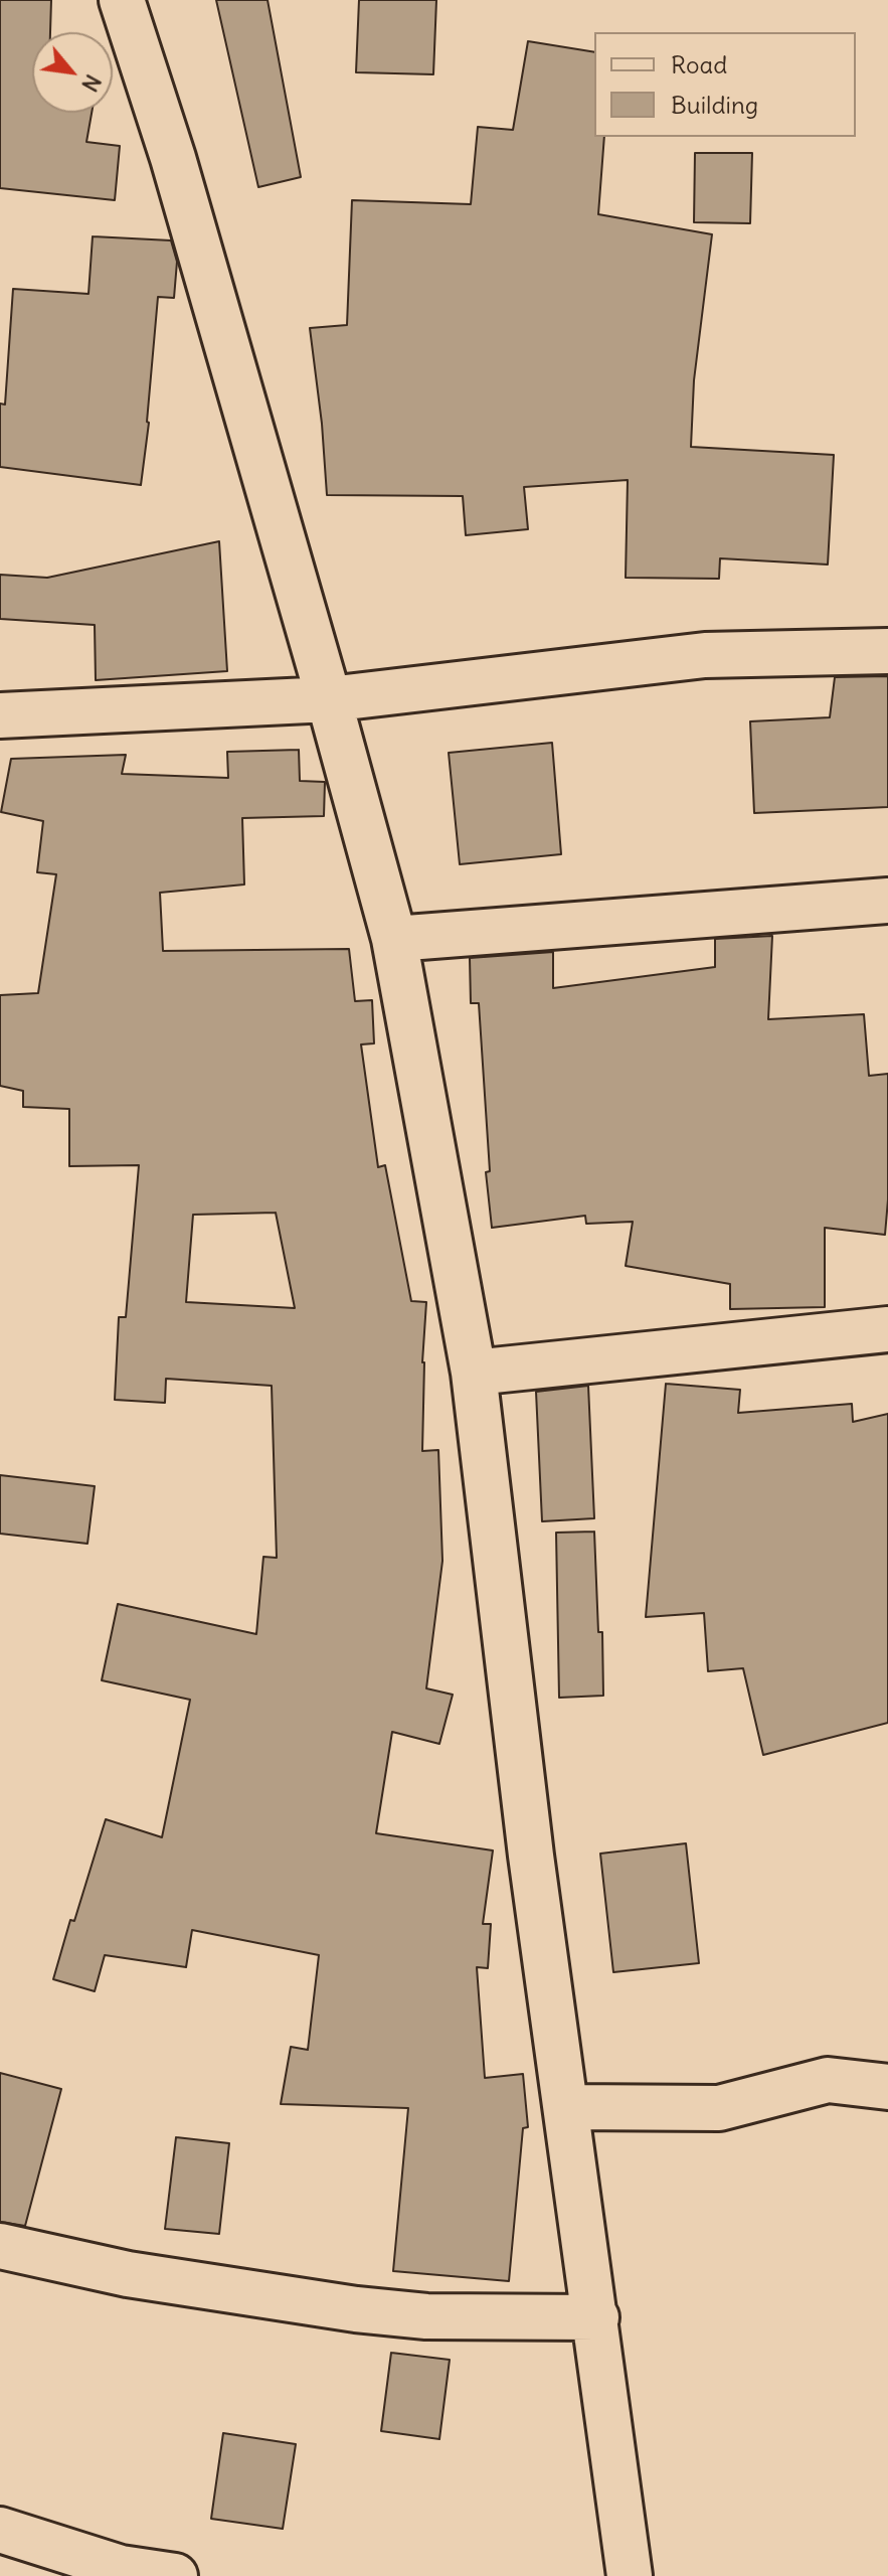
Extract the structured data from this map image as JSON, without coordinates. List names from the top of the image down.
{
  "legend": ["Road", "Building"],
  "north": "bottom right"
}
